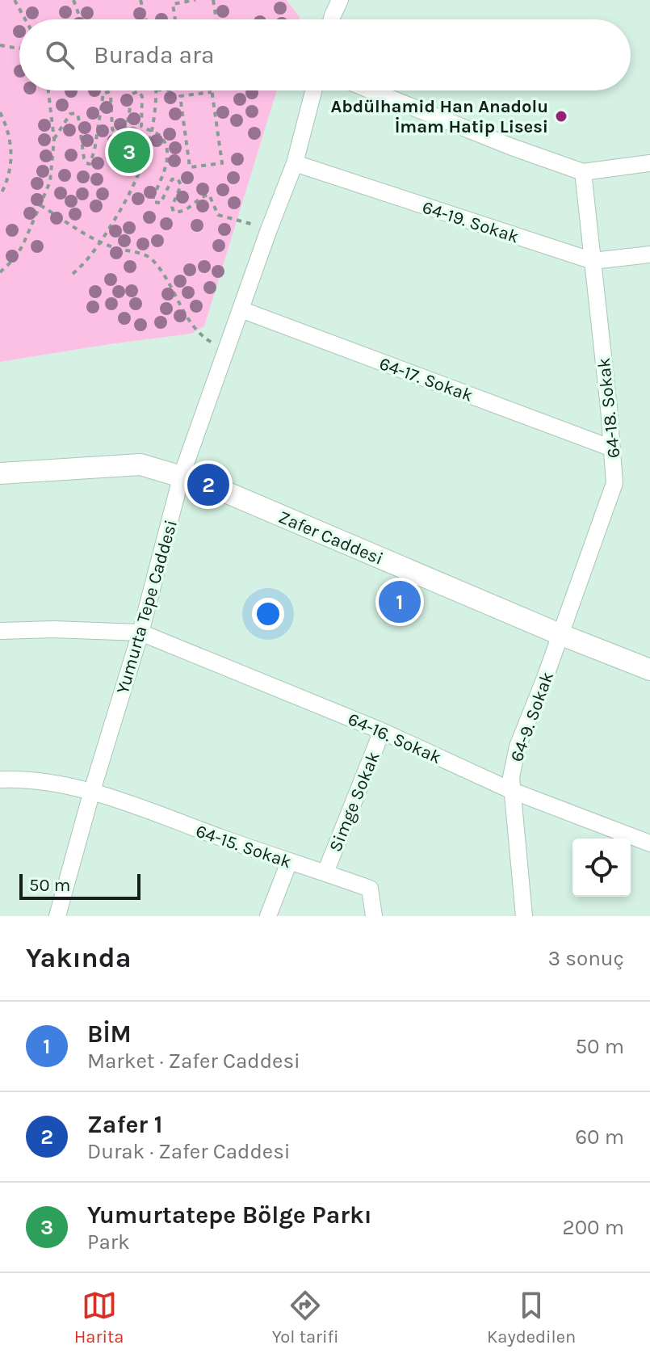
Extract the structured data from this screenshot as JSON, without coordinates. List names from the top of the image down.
{
  "streets": {
    "street": [
      "64-19. Sokak",
      "64-17. Sokak",
      "64-18. Sokak",
      "Zafer Caddesi",
      "Yumurta Tepe Caddesi",
      "64-9. Sokak",
      "64-16. Sokak",
      "Simge Sokak",
      "64-15. Sokak"
    ]
  },
  "crossings": [
    ["64-19. Sokak", "64-18. Sokak"],
    ["64-19. Sokak", "Yumurta Tepe Caddesi"],
    ["64-17. Sokak", "64-18. Sokak"],
    ["64-17. Sokak", "Yumurta Tepe Caddesi"],
    ["64-18. Sokak", "Zafer Caddesi"],
    ["64-18. Sokak", "64-9. Sokak"],
    ["Zafer Caddesi", "Yumurta Tepe Caddesi"],
    ["Zafer Caddesi", "64-9. Sokak"],
    ["Yumurta Tepe Caddesi", "64-16. Sokak"],
    ["Yumurta Tepe Caddesi", "64-15. Sokak"],
    ["64-9. Sokak", "64-16. Sokak"],
    ["64-16. Sokak", "Simge Sokak"],
    ["Simge Sokak", "64-15. Sokak"]
  ],
  "places": ["Abdülhamid Han Anadolu İmam Hatip Lisesi"],
  "scale_bar": "50 m",
  "page": {
    "search": "Burada ara",
    "pins": ["3", "2", "1"],
    "scale": "50 m",
    "heading": ["Yakında", "3 sonuç"],
    "list": [
      {
        "mark": "1",
        "name": "BİM",
        "note": "Market · Zafer Caddesi",
        "value": "50 m"
      },
      {
        "mark": "2",
        "name": "Zafer 1",
        "note": "Durak · Zafer Caddesi",
        "value": "60 m"
      },
      {
        "mark": "3",
        "name": "Yumurtatepe Bölge Parkı",
        "note": "Park",
        "value": "200 m"
      }
    ],
    "nav": ["Harita", "Yol tarifi", "Kaydedilen"]
  }
}
